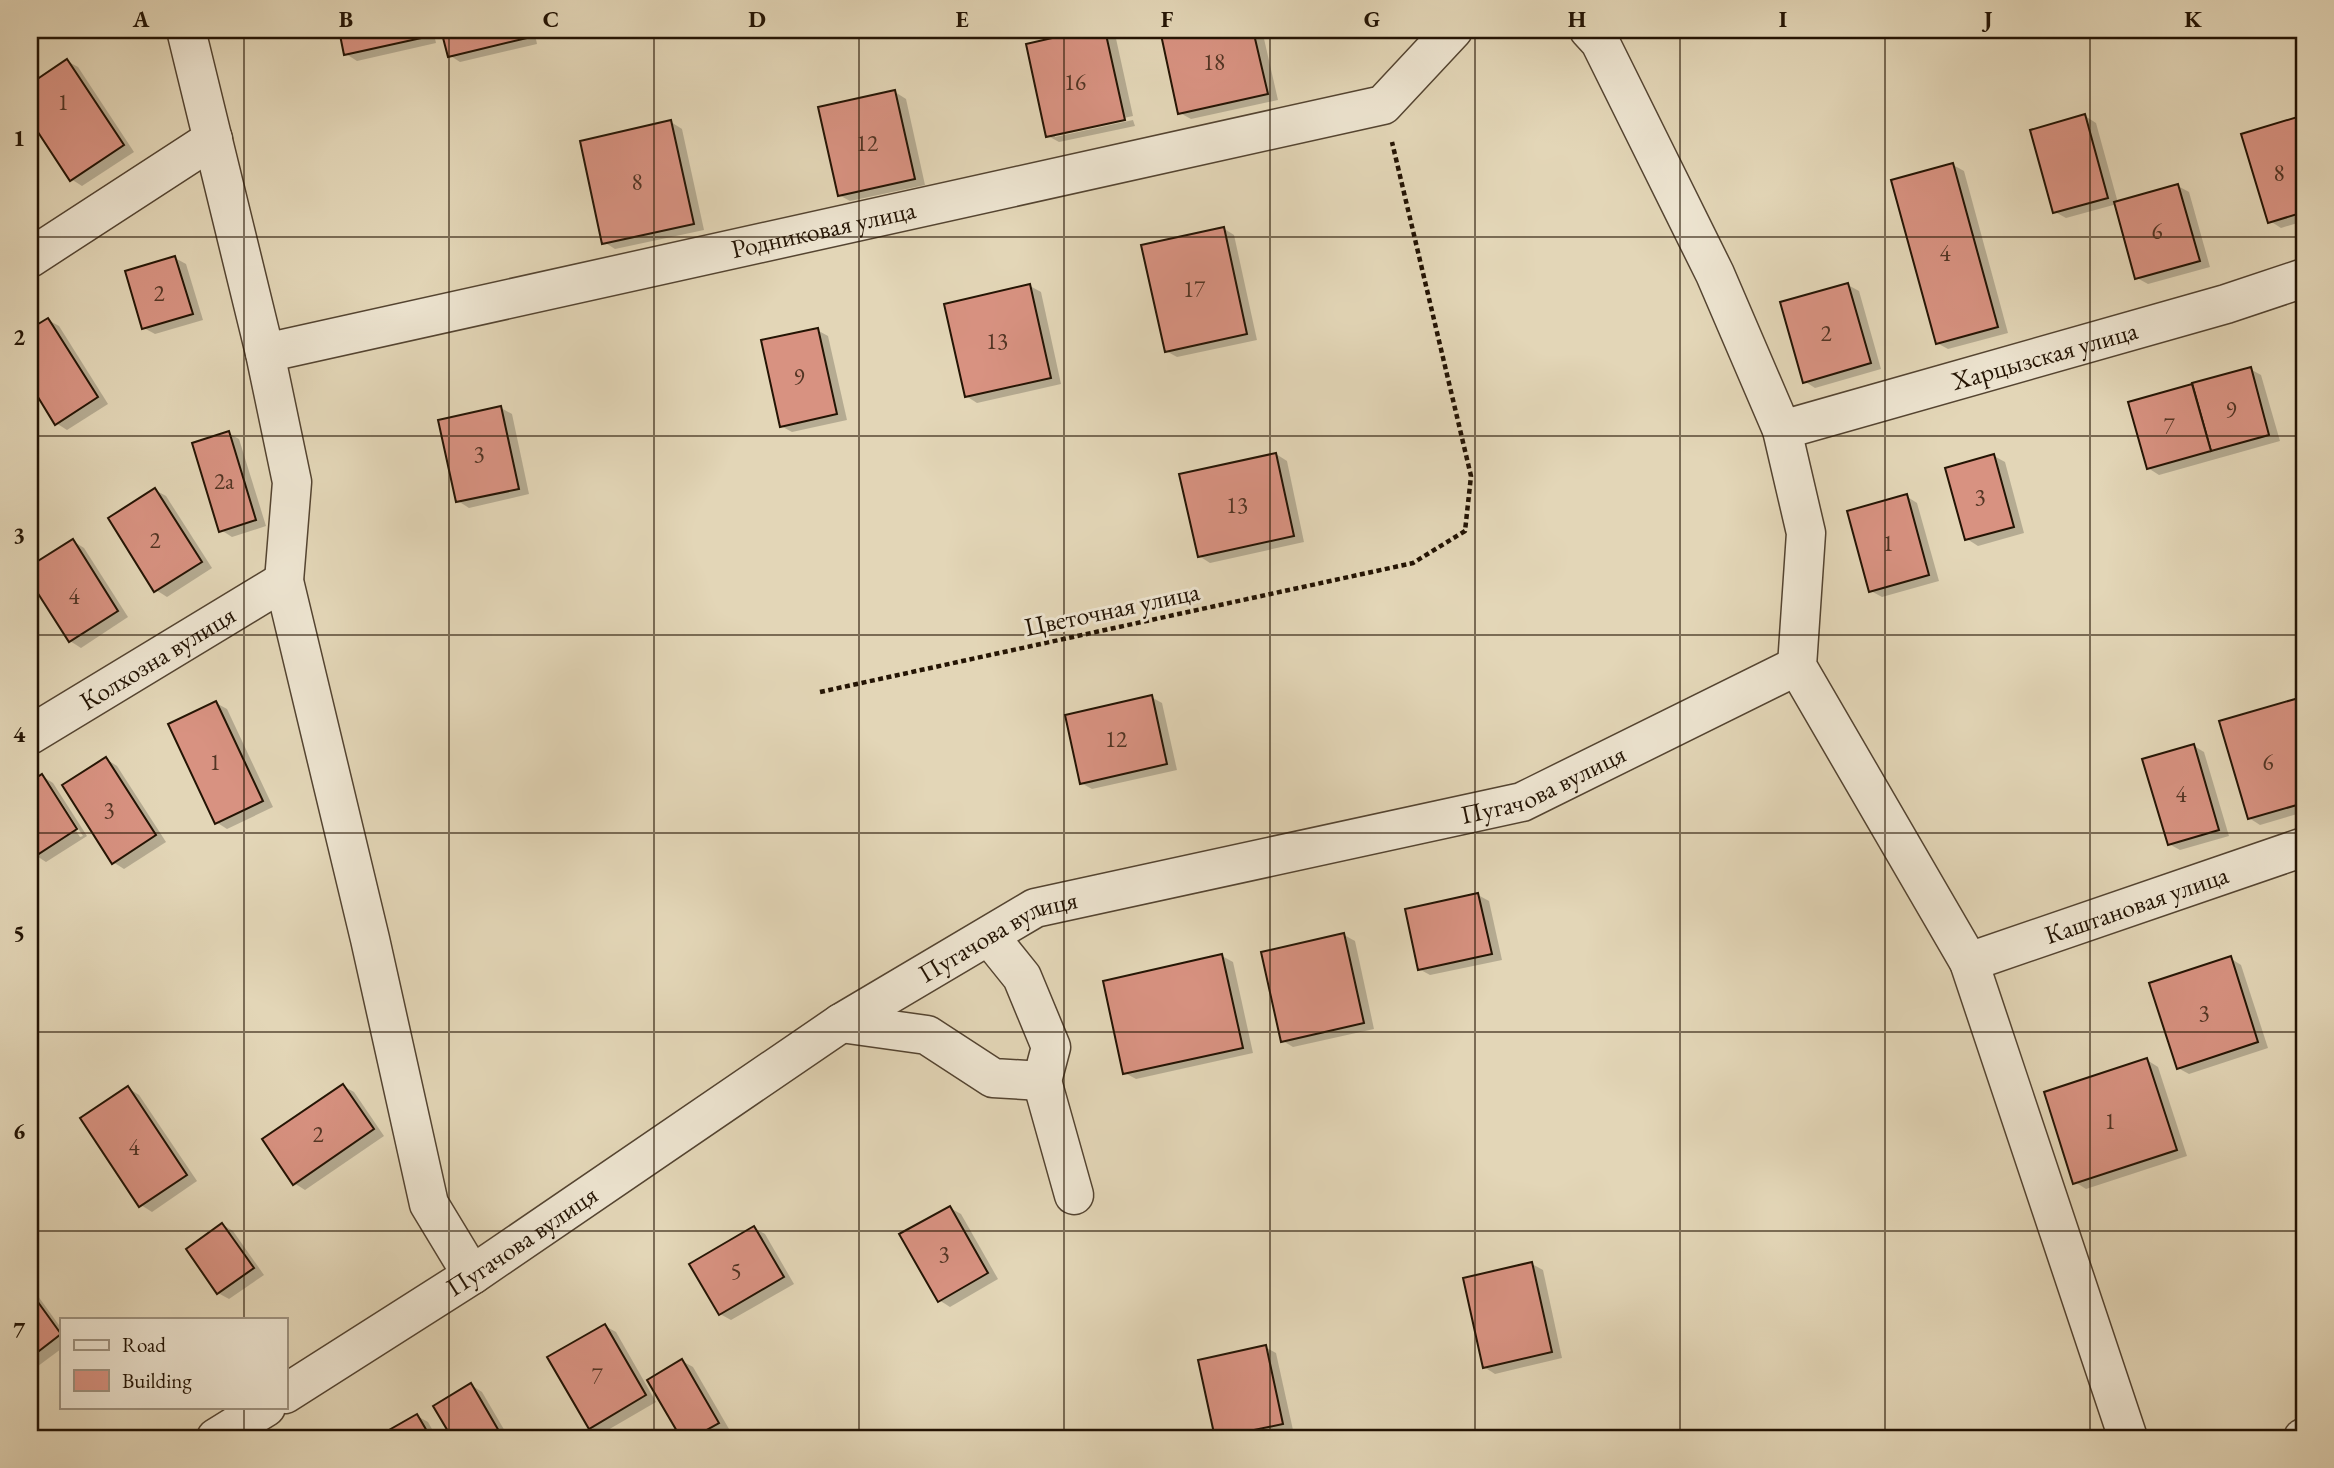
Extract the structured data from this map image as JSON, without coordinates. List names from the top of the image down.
{
  "streets": {
    "street": [
      "Родниковая улица",
      "Харцызская улица",
      "Колхозна вулиця",
      "Пугачова вулиця",
      "Каштановая улица"
    ],
    "path": ["Цветочная улица"]
  },
  "crossings": [
    ["Родниковая улица", "Цветочная улица"]
  ],
  "house_numbers": [
    "18",
    "16",
    "1",
    "12",
    "8",
    "8",
    "6",
    "4",
    "17",
    "2",
    "2",
    "13",
    "9",
    "9",
    "7",
    "3",
    "2а",
    "3",
    "13",
    "2",
    "1",
    "4",
    "12",
    "1",
    "6",
    "4",
    "3",
    "3",
    "1",
    "2",
    "4",
    "3",
    "5",
    "7"
  ],
  "legend": ["Road", "Building"],
  "grid": {
    "columns": [
      "A",
      "B",
      "C",
      "D",
      "E",
      "F",
      "G",
      "H",
      "I",
      "J",
      "K"
    ],
    "rows": [
      "1",
      "2",
      "3",
      "4",
      "5",
      "6",
      "7"
    ]
  }
}
